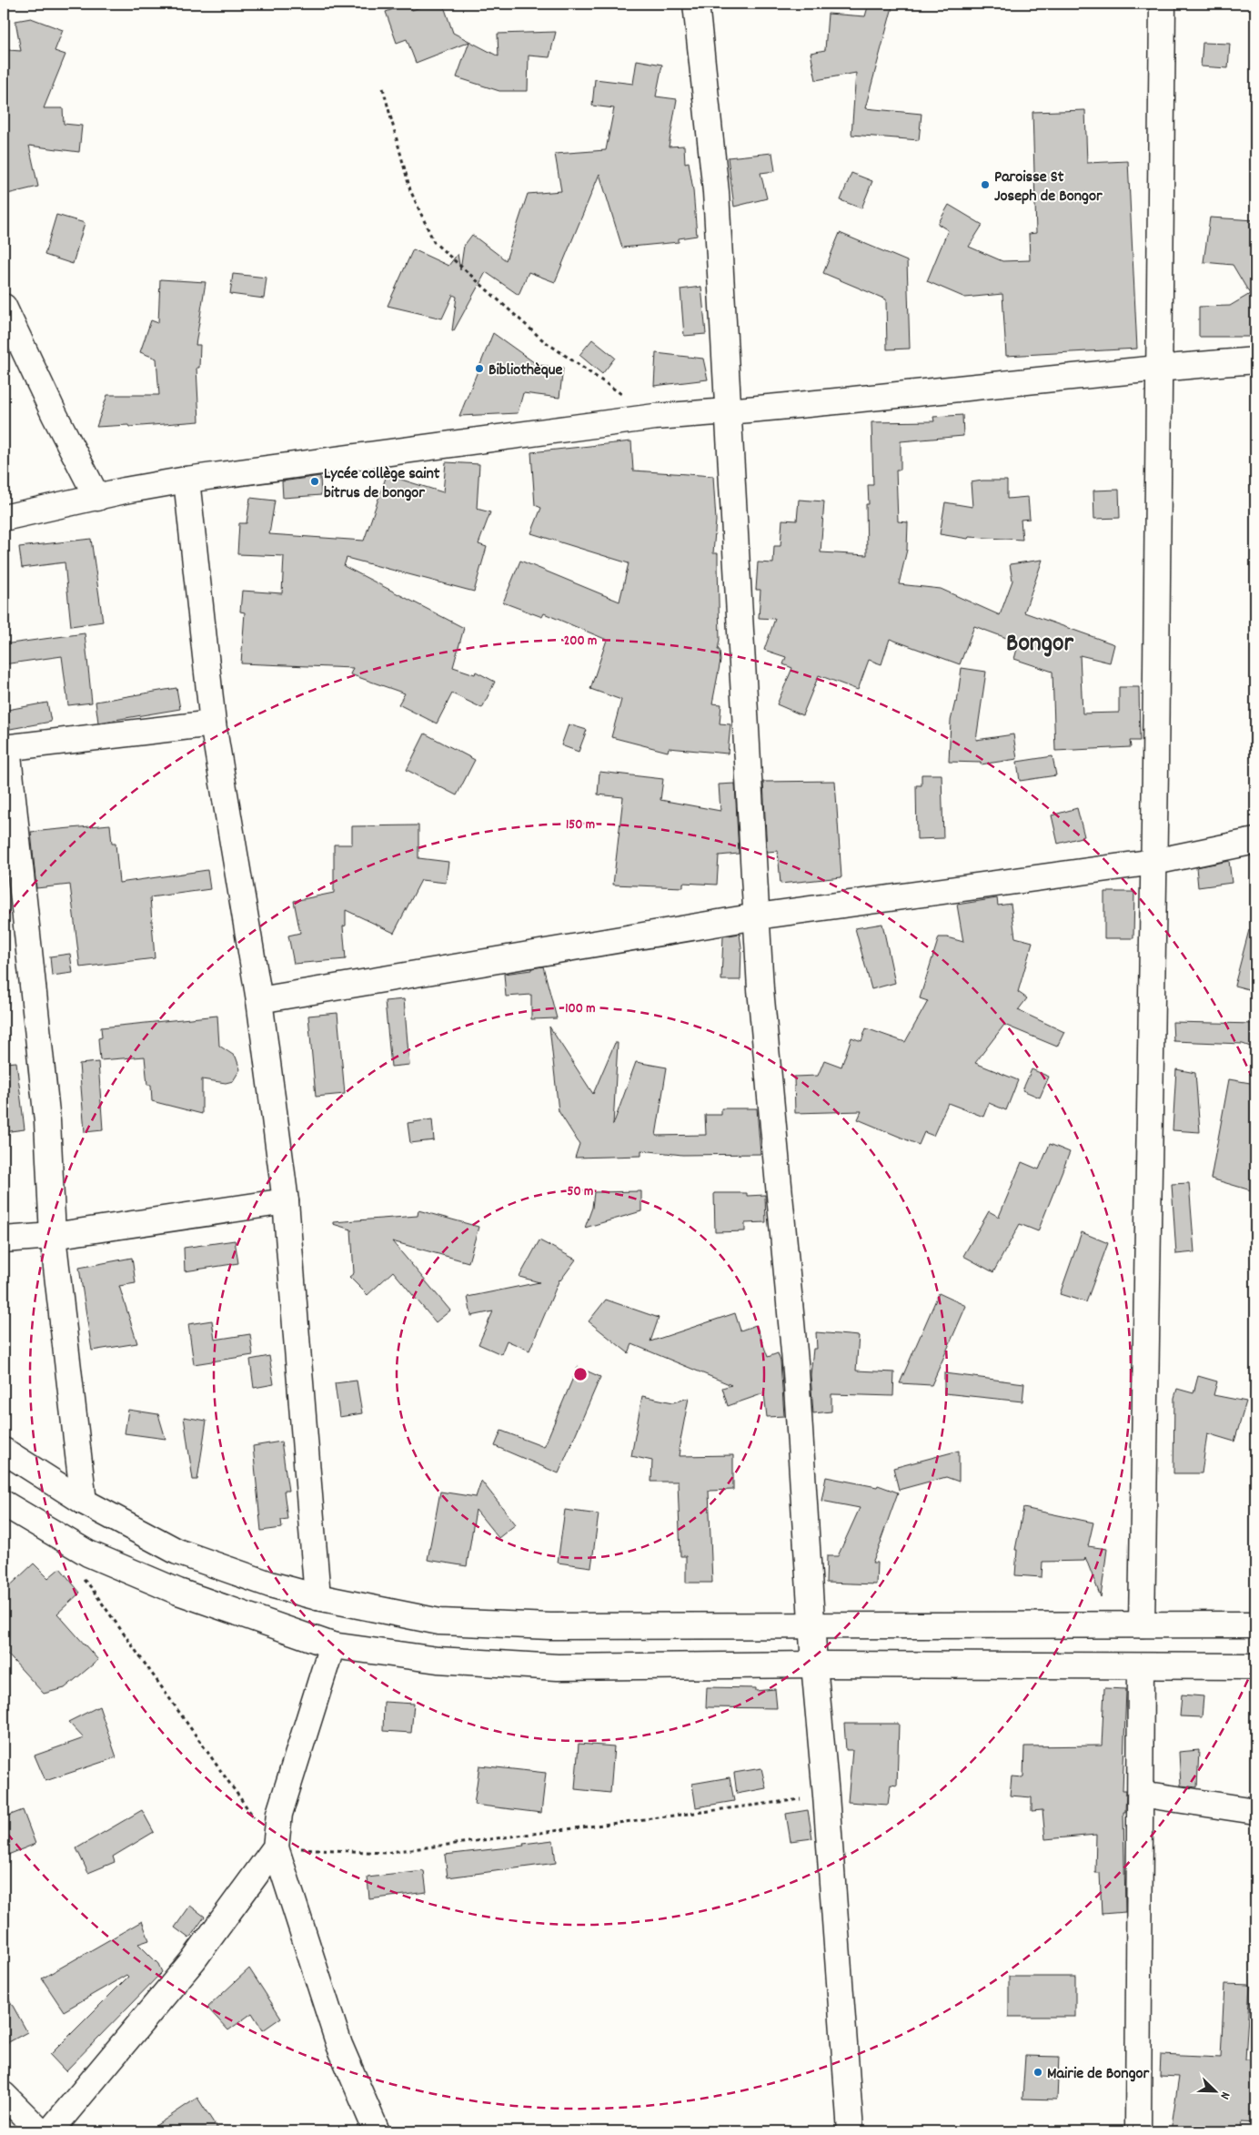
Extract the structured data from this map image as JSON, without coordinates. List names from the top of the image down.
{
  "districts": ["Bongor"],
  "places": [
    "Paroisse St Joseph de Bongor",
    "Bibliothèque",
    "Lycée collège saint bitrus de bongor",
    "Mairie de Bongor"
  ],
  "north": "bottom right",
  "rings": [
    "200 m",
    "150 m",
    "100 m",
    "50 m"
  ]
}
